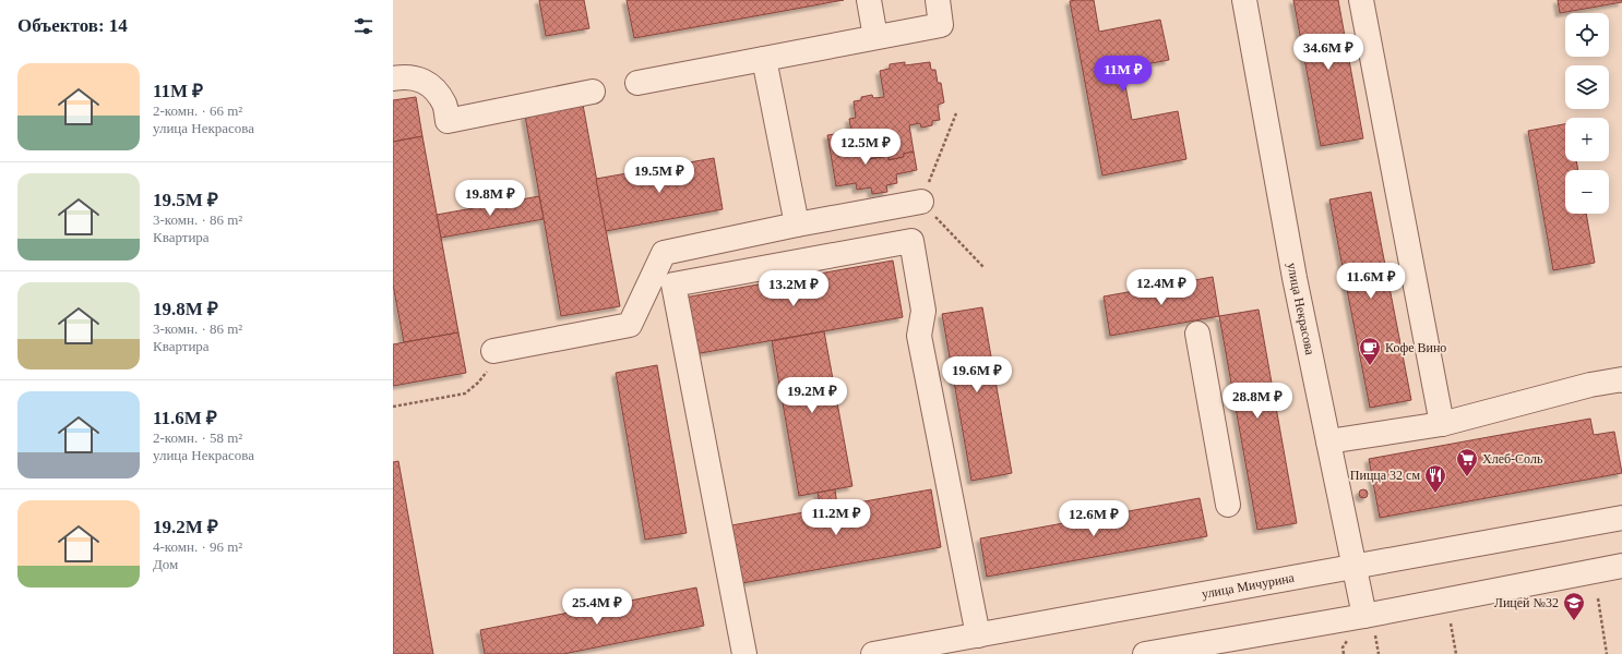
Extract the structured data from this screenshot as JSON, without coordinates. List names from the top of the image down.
{
  "streets": {
    "street": ["улица Некрасова", "улица Мичурина"]
  },
  "crossings": [
    ["улица Некрасова", "улица Мичурина"]
  ],
  "places": {
    "cafe": ["Кофе Вино"],
    "supermarket": ["Хлеб-Соль"],
    "restaurant": ["Пицца 32 см"],
    "school or university": ["Лицей №32"]
  },
  "page": {
    "heading": "Объектов: 14",
    "map_buttons": ["+", "−"],
    "price": [
      "34.6M ₽",
      "11M ₽",
      "12.5M ₽",
      "19.5M ₽",
      "19.8M ₽",
      "11.6M ₽",
      "12.4M ₽",
      "13.2M ₽",
      "19.6M ₽",
      "19.2M ₽",
      "28.8M ₽",
      "11.2M ₽",
      "12.6M ₽",
      "25.4M ₽"
    ],
    "list": [
      {
        "name": "11M ₽",
        "note": "2-комн. · 66 m² · улица Некрасова"
      },
      {
        "name": "19.5M ₽",
        "note": "3-комн. · 86 m² · Квартира"
      },
      {
        "name": "19.8M ₽",
        "note": "3-комн. · 86 m² · Квартира"
      },
      {
        "name": "11.6M ₽",
        "note": "2-комн. · 58 m² · улица Некрасова"
      },
      {
        "name": "19.2M ₽",
        "note": "4-комн. · 96 m² · Дом"
      }
    ]
  }
}
